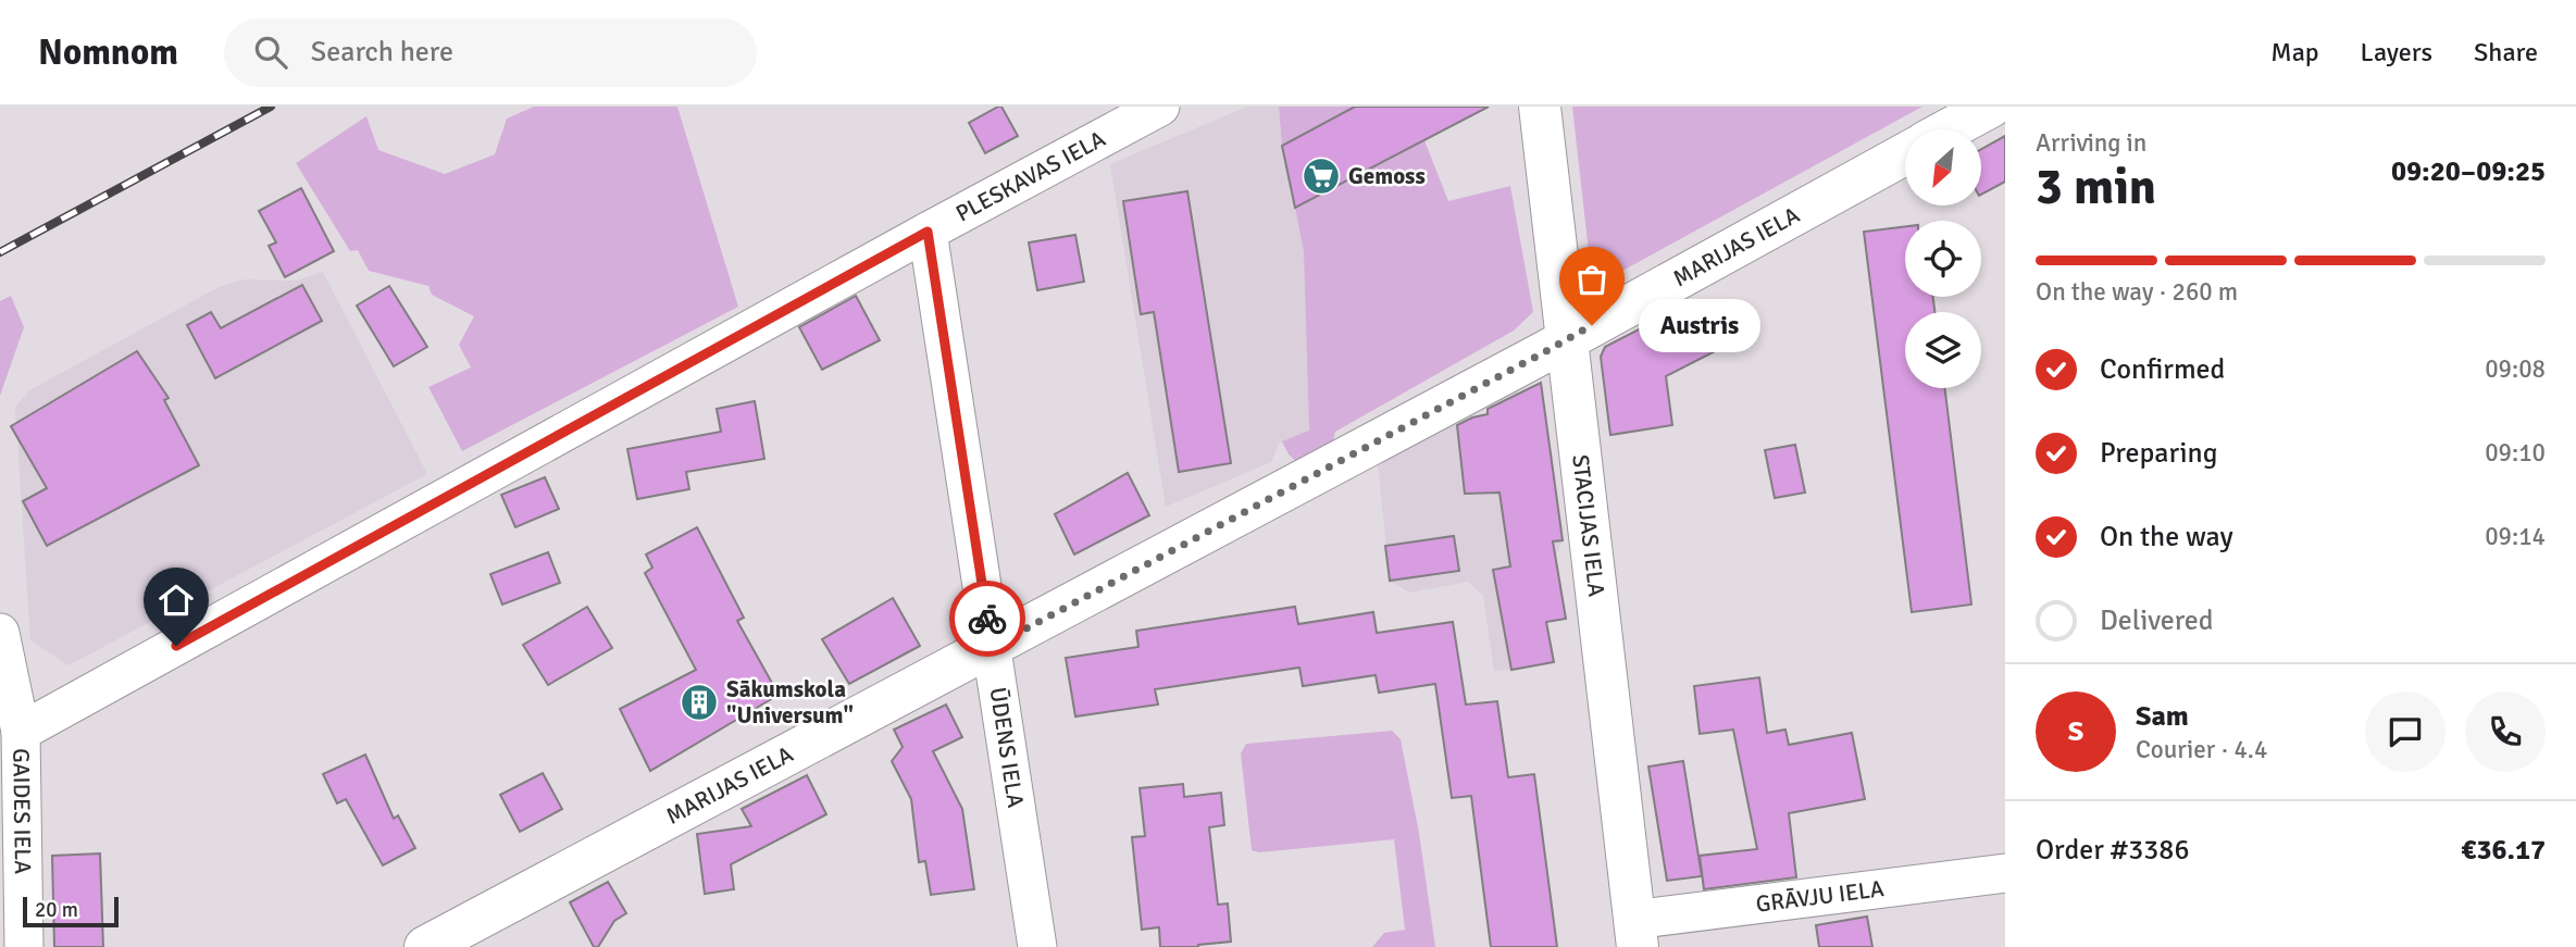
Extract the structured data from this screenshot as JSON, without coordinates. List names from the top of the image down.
{
  "streets": {
    "street": [
      "PLESKAVAS IELA",
      "MARIJAS IELA",
      "STACIJAS IELA",
      "ŪDENS IELA",
      "GAIDES IELA",
      "GRĀVJU IELA"
    ]
  },
  "crossings": [
    ["PLESKAVAS IELA", "ŪDENS IELA"],
    ["PLESKAVAS IELA", "GAIDES IELA"],
    ["MARIJAS IELA", "STACIJAS IELA"],
    ["MARIJAS IELA", "ŪDENS IELA"],
    ["STACIJAS IELA", "GRĀVJU IELA"]
  ],
  "places": {
    "supermarket": ["Gemoss"],
    "other": ["Austris"],
    "building": ["Sākumskola \"Universum\""]
  },
  "scale_bar": "20 m",
  "north": "bottom left",
  "page": {
    "header": "Nomnom",
    "search": "Search here",
    "nav": ["Map", "Layers", "Share"],
    "heading": ["3 min", "Arriving in", "09:20–09:25"],
    "panel": [
      "Sam",
      "Courier · 4.4",
      "Order #3386",
      "€36.17"
    ],
    "bar": "On the way · 260 m",
    "bubble": "Austris",
    "list": [
      ["Confirmed", "09:08"],
      ["Preparing", "09:10"],
      ["On the way", "09:14"],
      "Delivered"
    ],
    "round": "S",
    "scale": "20 m"
  }
}
